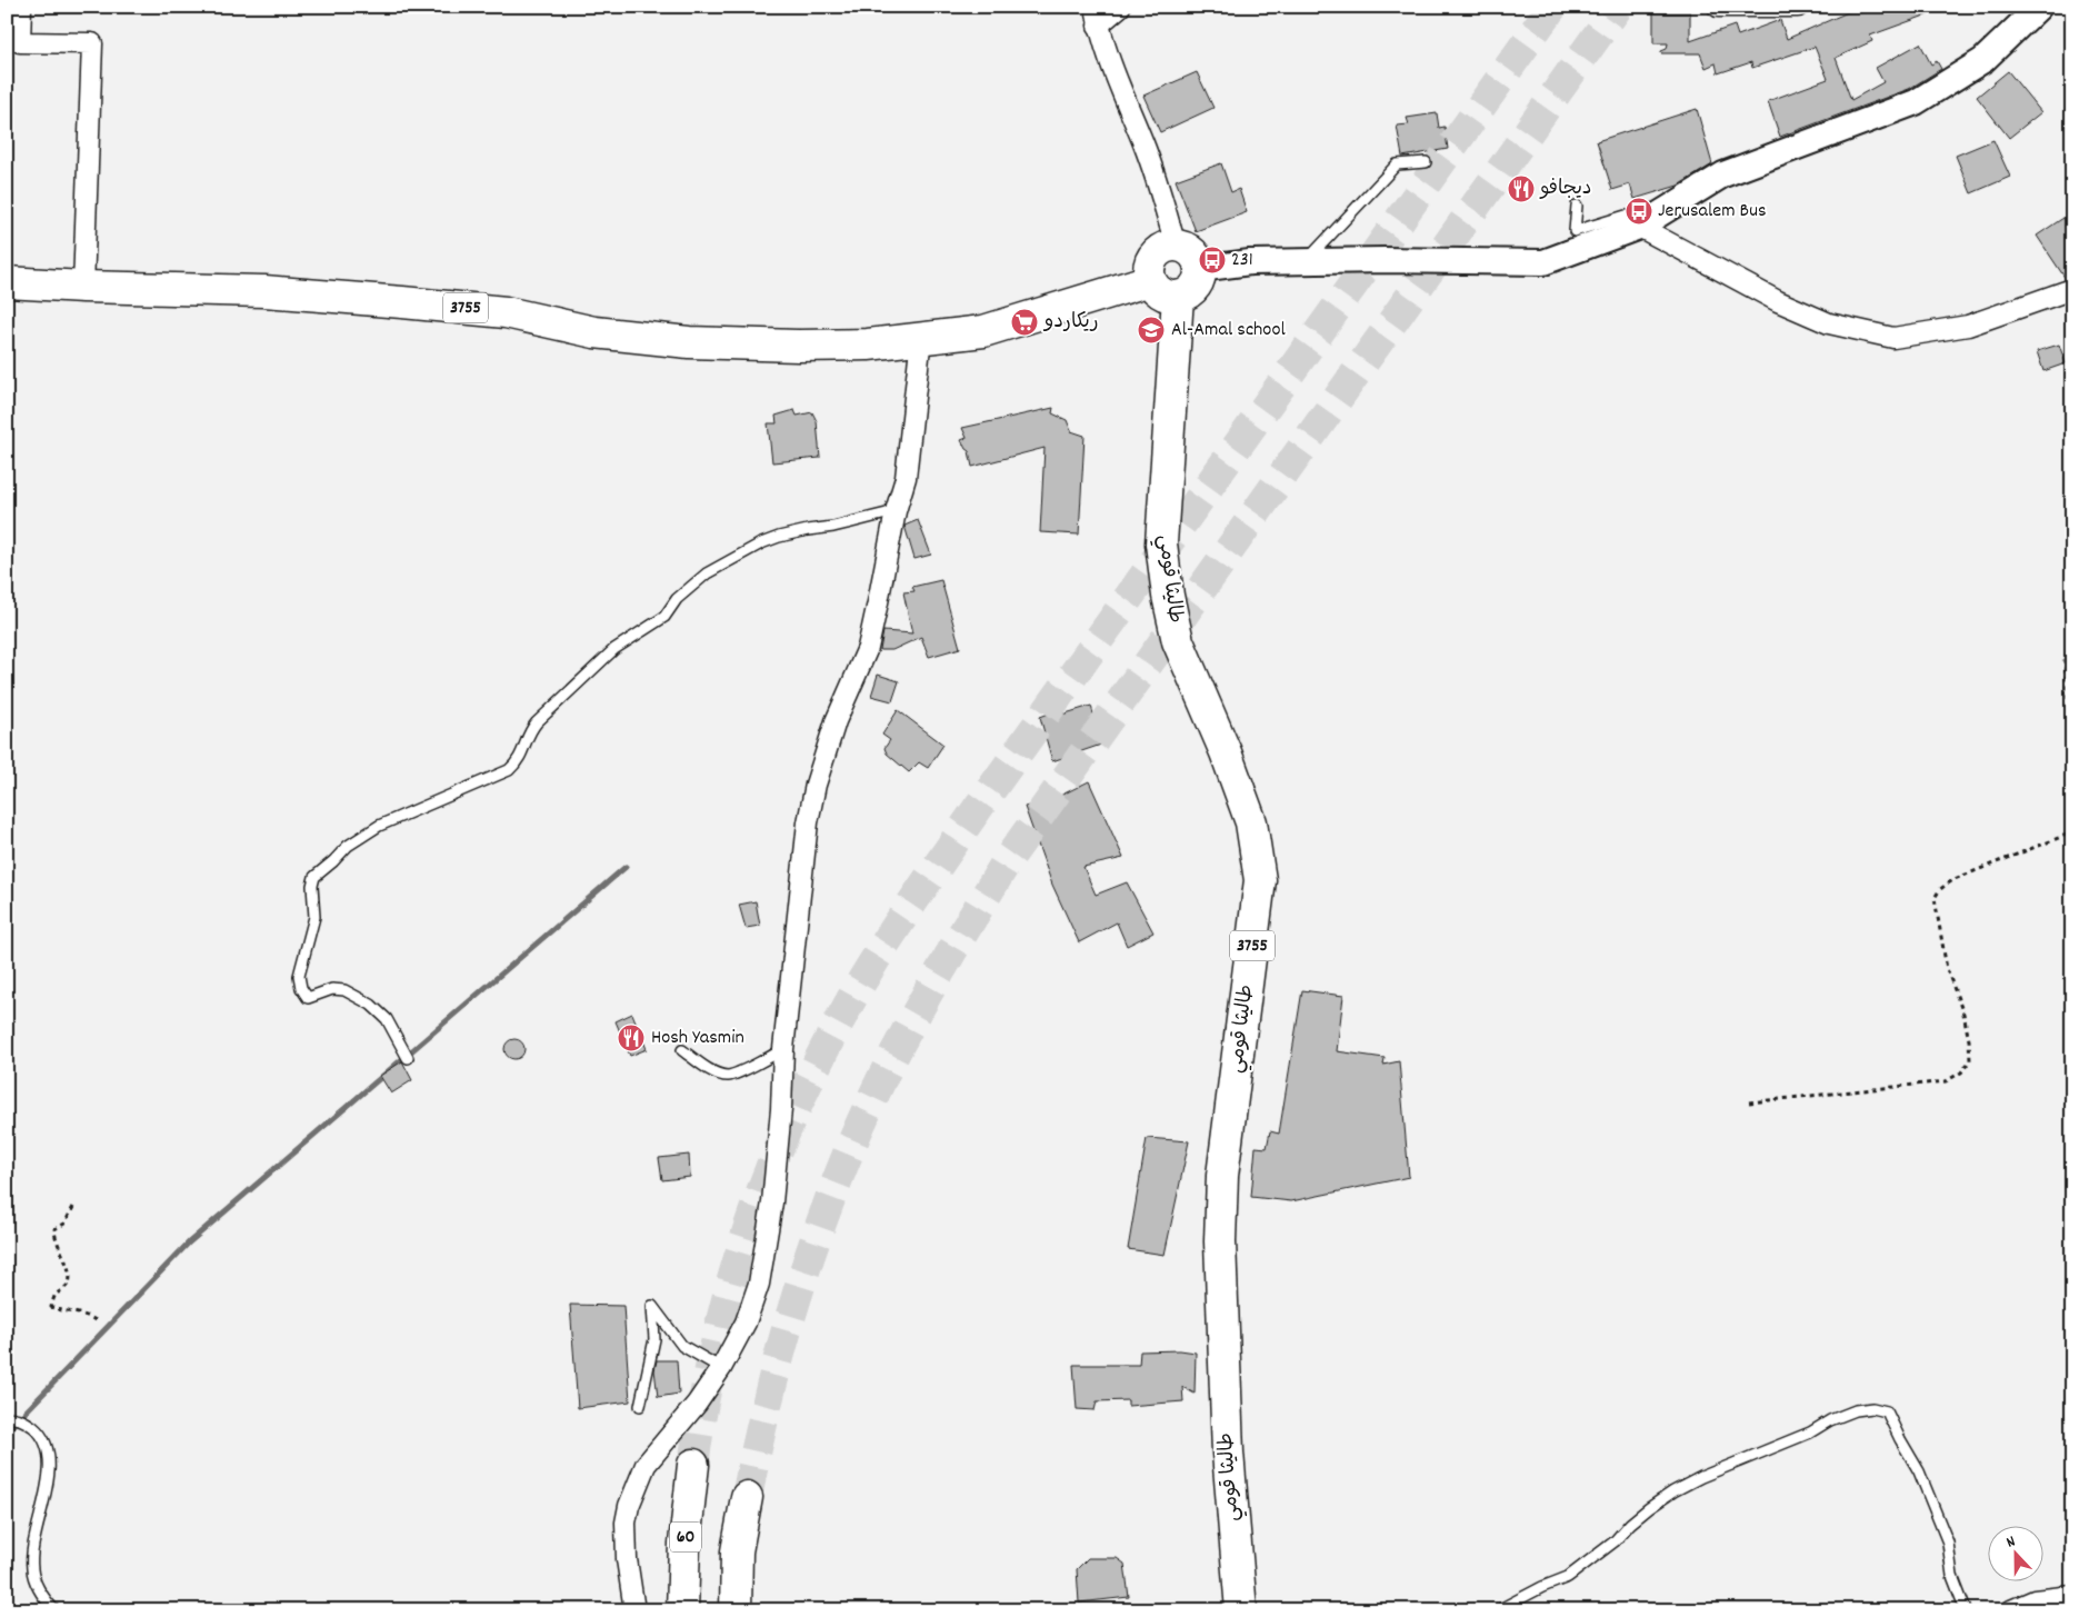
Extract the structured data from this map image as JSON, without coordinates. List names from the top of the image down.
{
  "streets": {
    "main road": ["3755", "طاليثا قومي", "60"]
  },
  "crossings": [
    ["3755", "طاليثا قومي"]
  ],
  "places": {
    "restaurant": ["ديجافو", "Hosh Yasmin"],
    "bus stop": ["Jerusalem Bus", "231"],
    "supermarket": ["ريكاردو"],
    "school or university": ["Al-Amal school"]
  },
  "north": "top"
}
